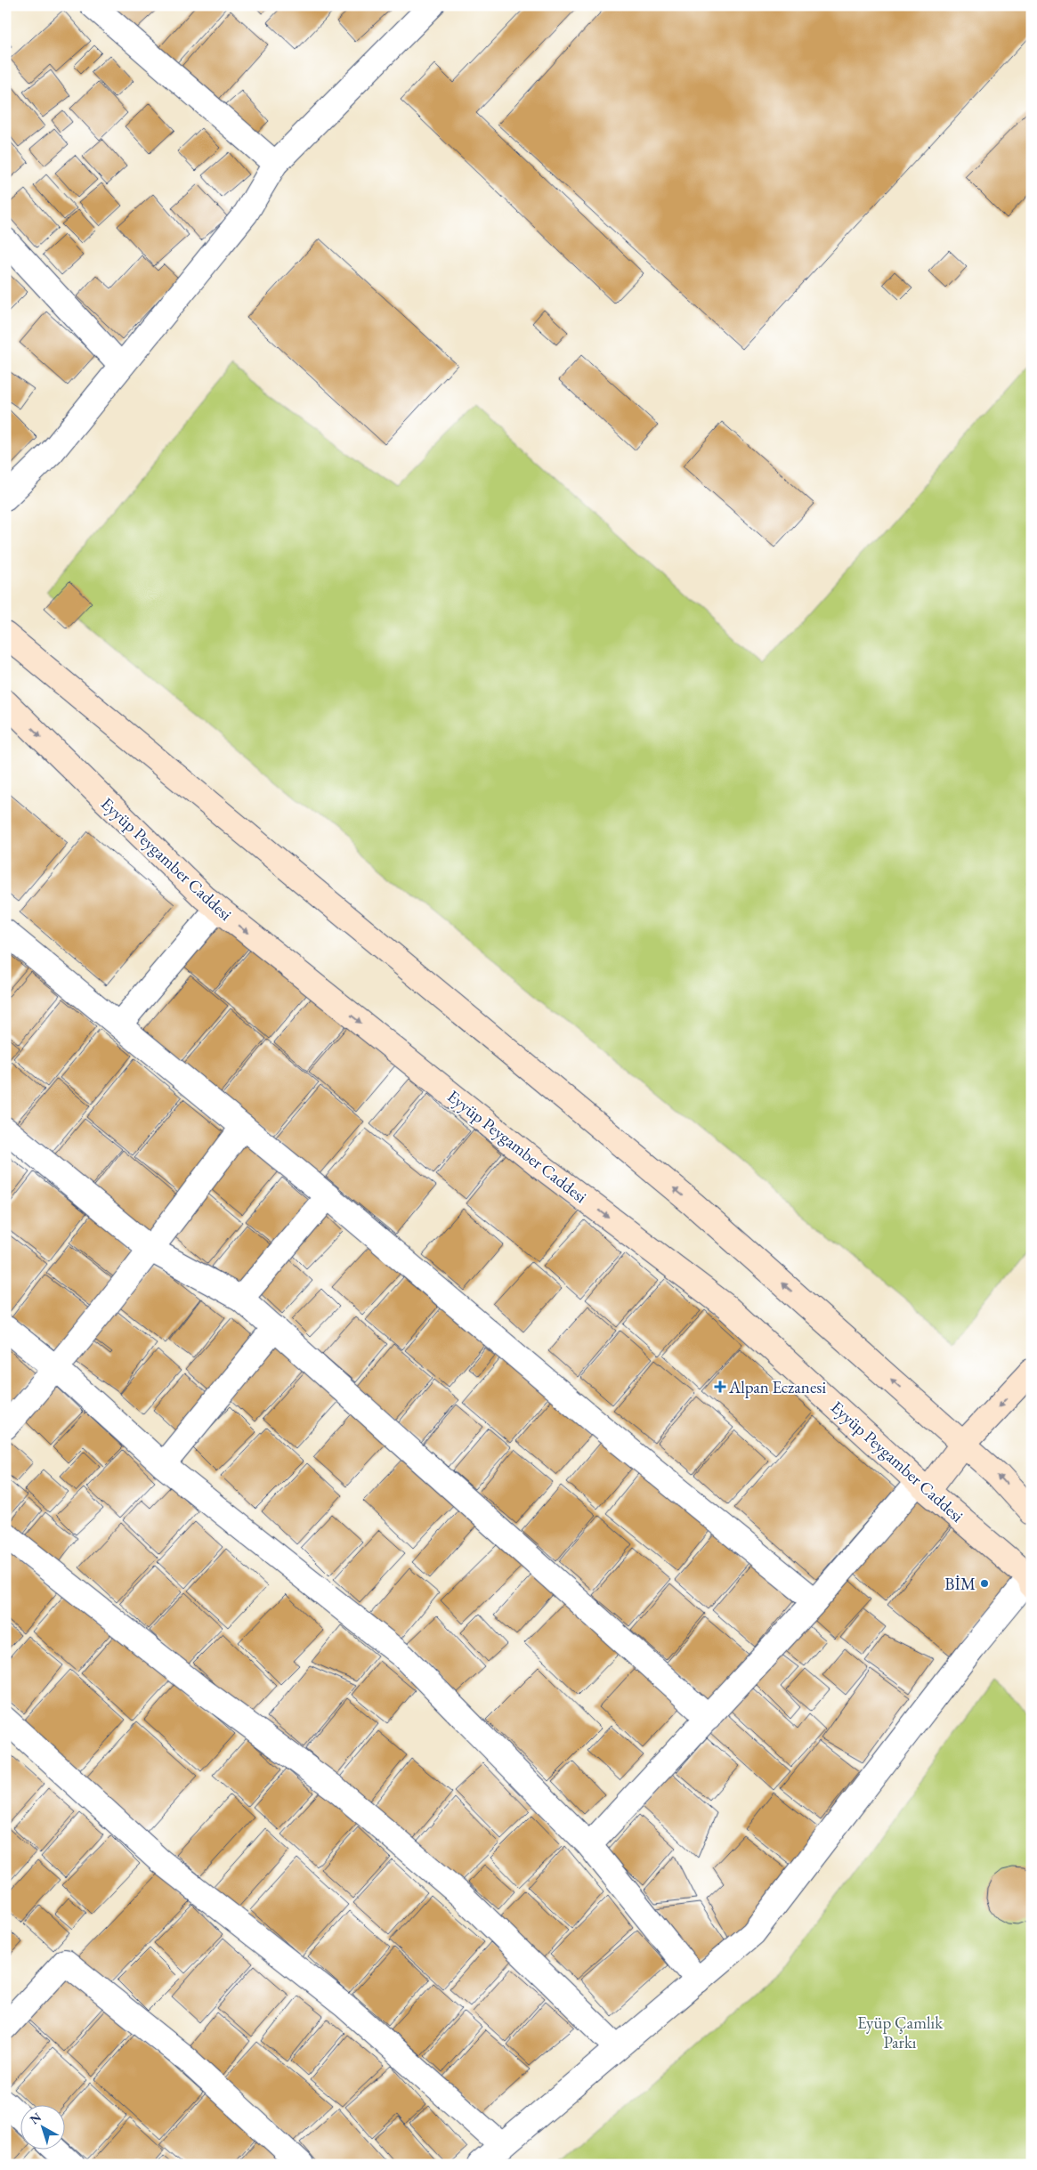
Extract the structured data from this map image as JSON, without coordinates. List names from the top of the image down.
{
  "streets": {
    "street": ["Eyyüp Peygamber Caddesi"]
  },
  "parks": ["Eyüp Çamlık Parkı"],
  "places": {
    "health": ["Alpan Eczanesi"],
    "other": ["BİM"]
  },
  "north": "top left"
}
